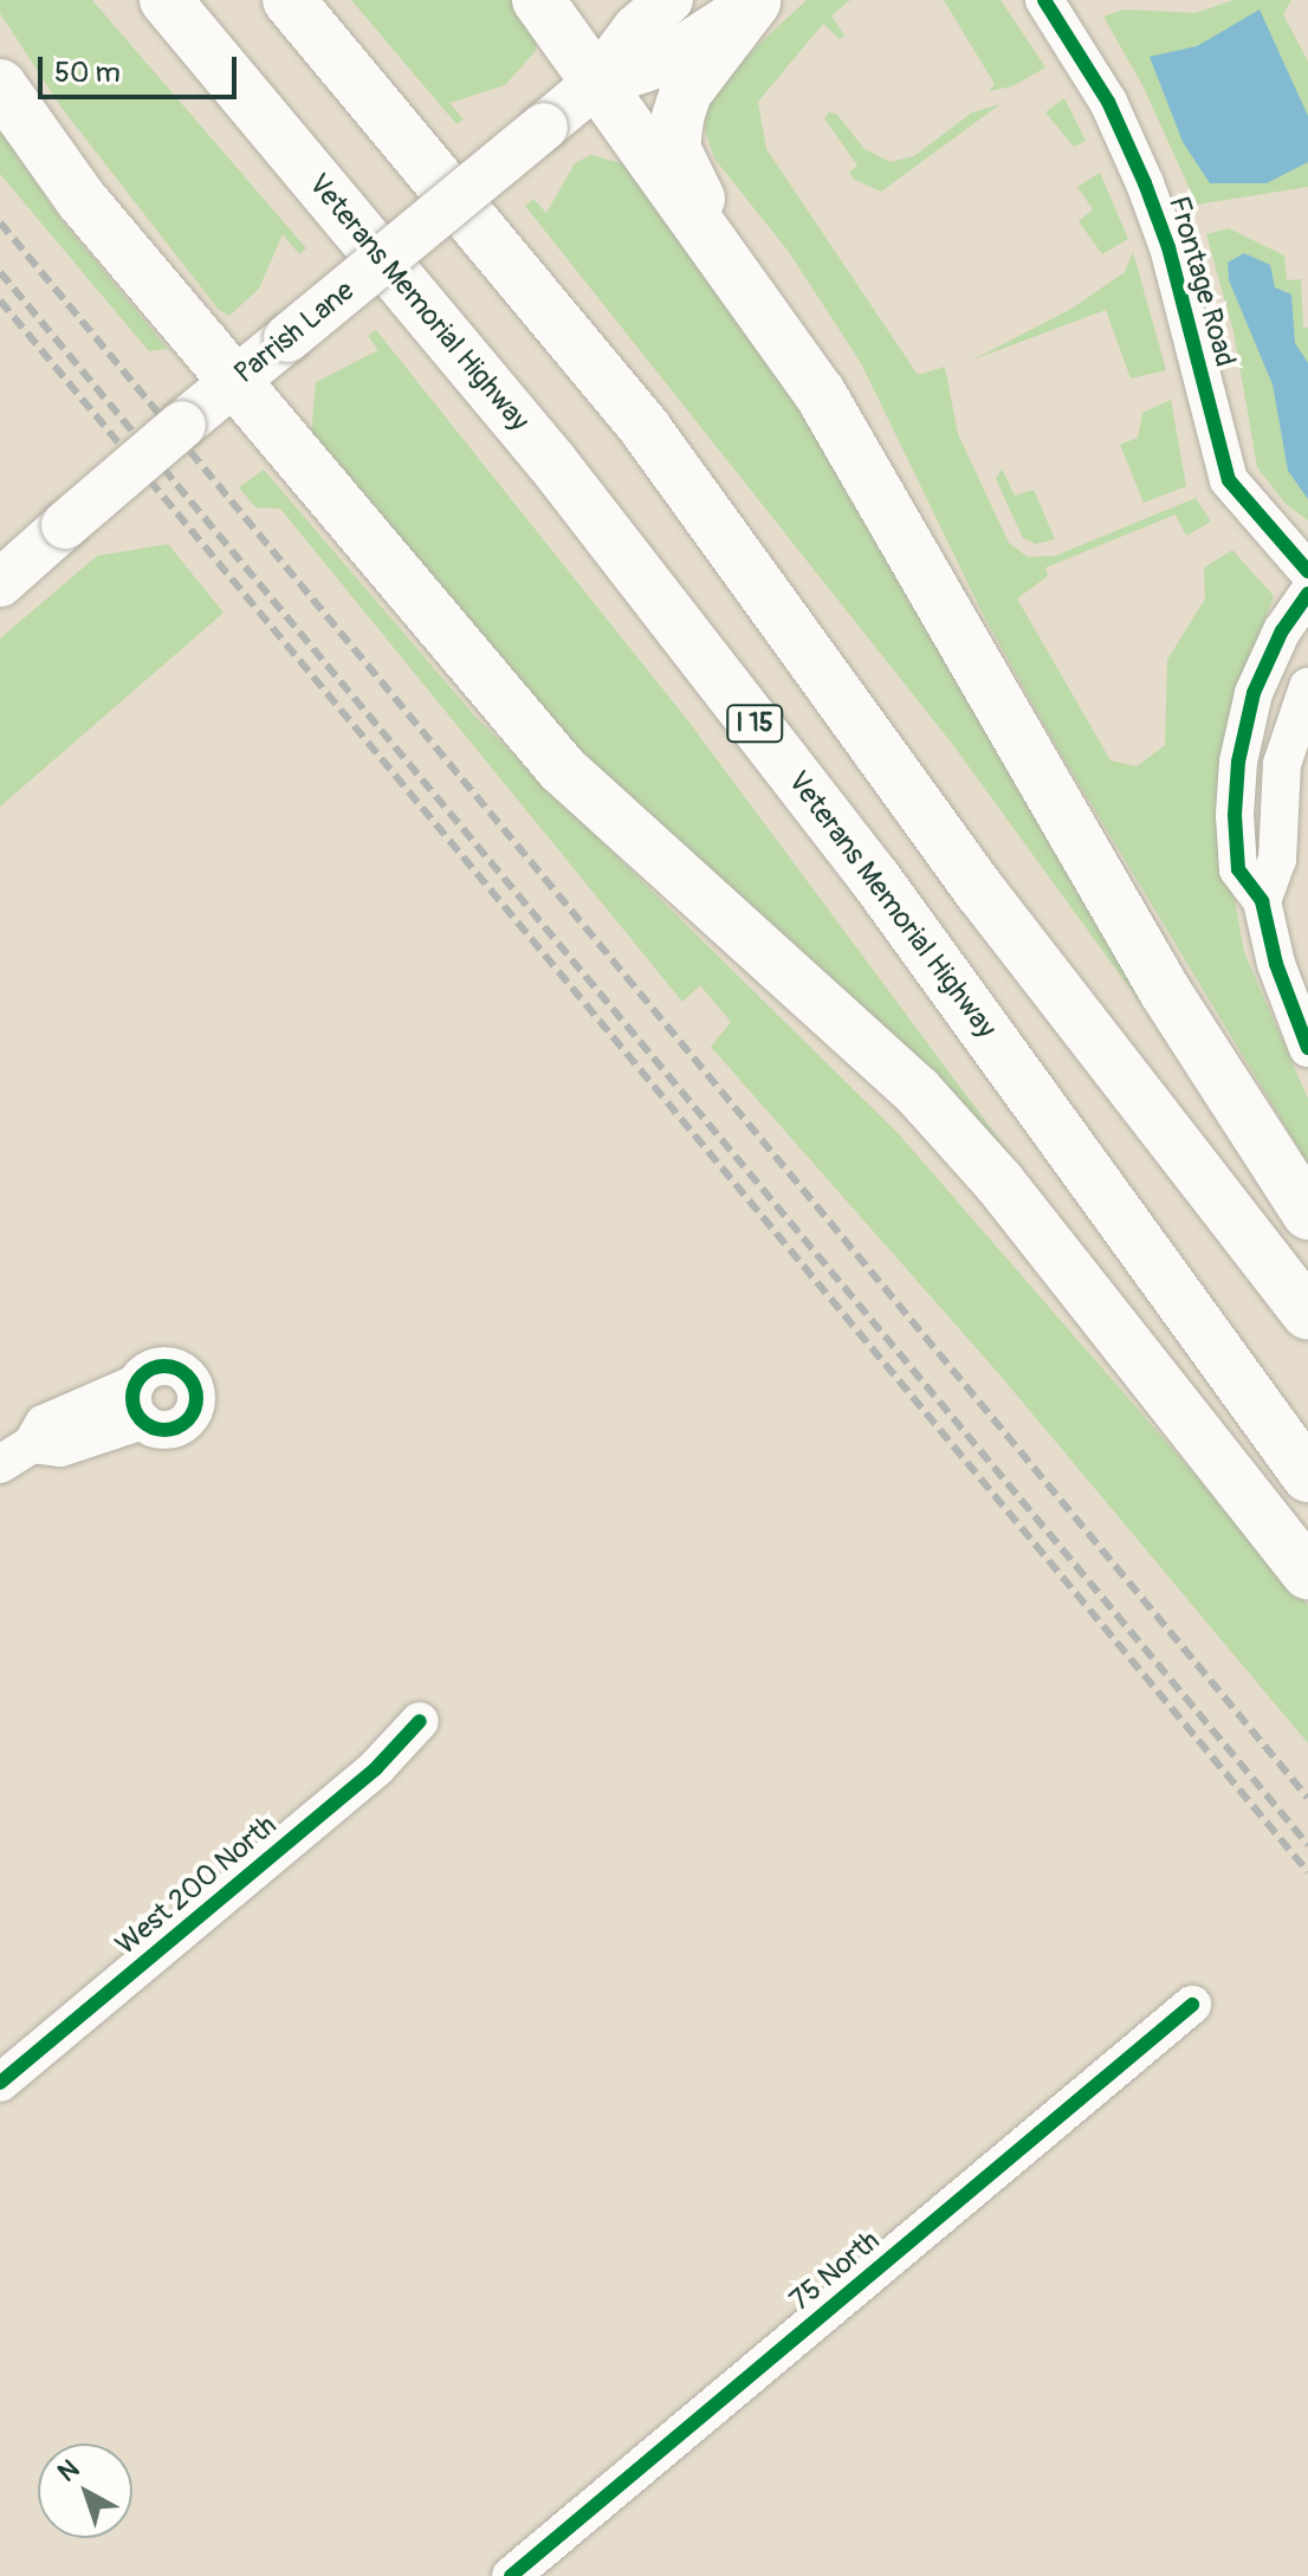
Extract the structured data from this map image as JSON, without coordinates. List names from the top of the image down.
{
  "streets": {
    "highway": ["Veterans Memorial Highway", "I 15"],
    "main road": ["Parrish Lane"],
    "street": ["Frontage Road", "West 200 North", "75 North"]
  },
  "scale_bar": "50 m",
  "north": "top left"
}
